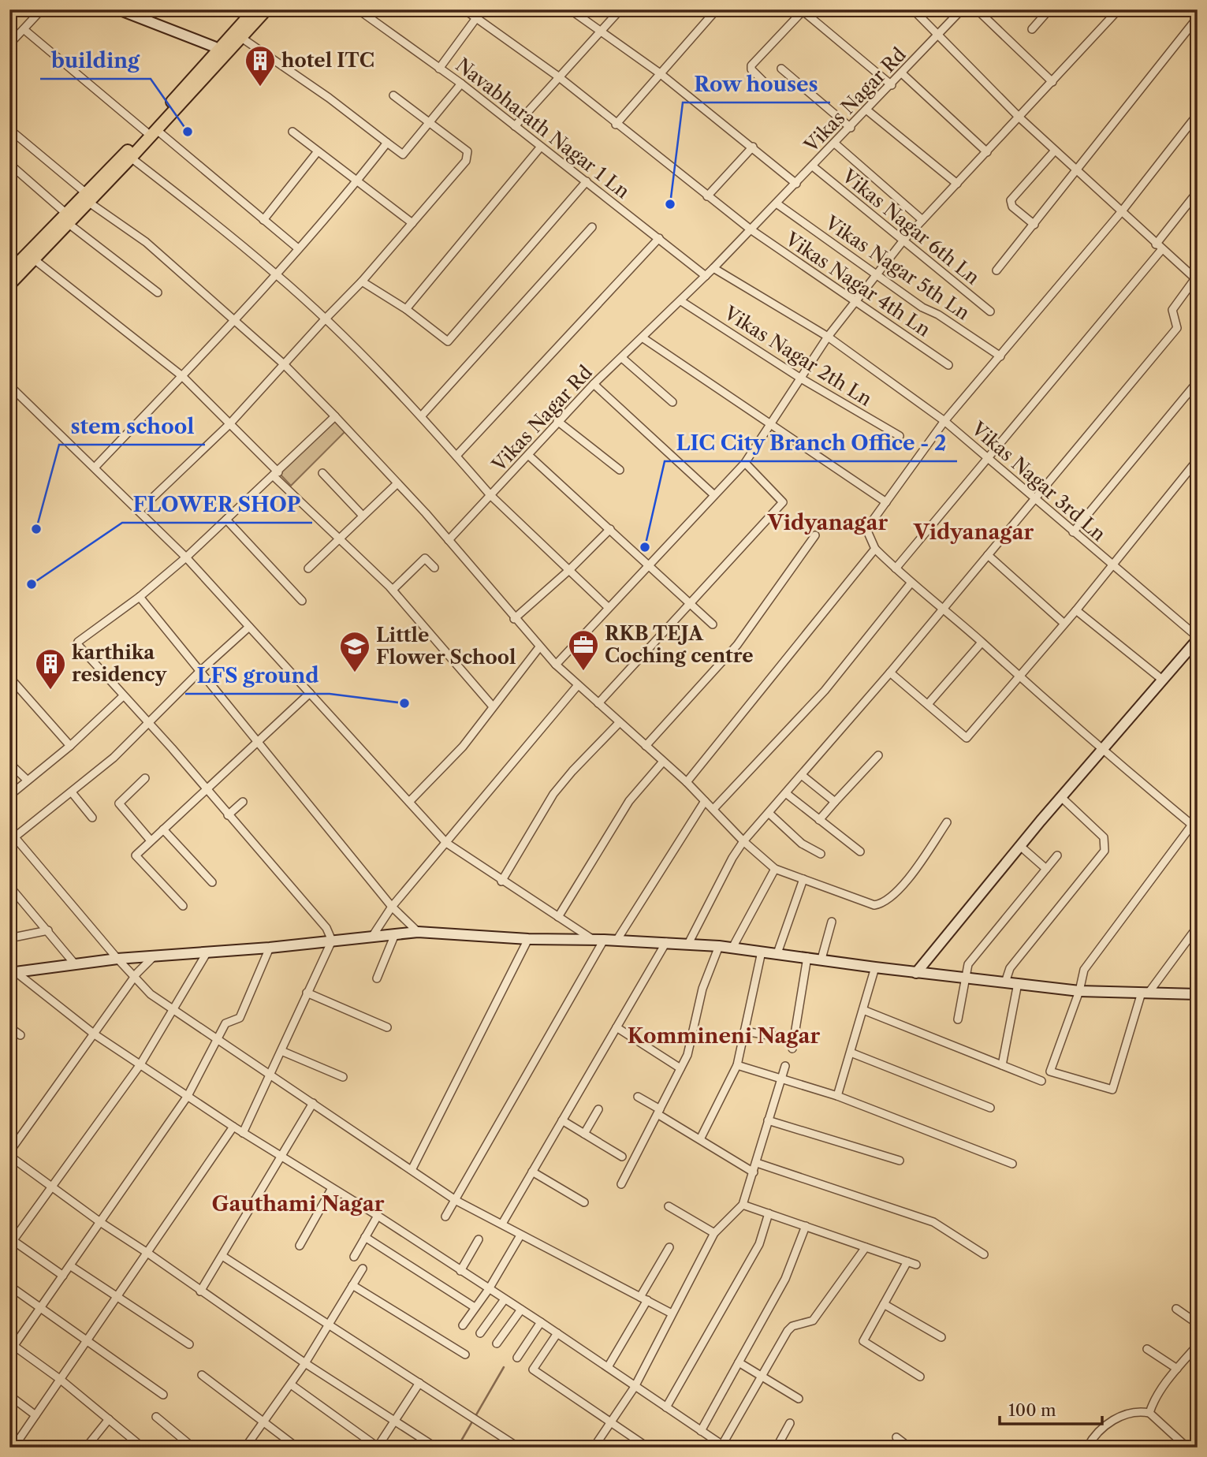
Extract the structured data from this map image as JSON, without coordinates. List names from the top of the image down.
{
  "streets": {
    "street": [
      "Vikas Nagar Rd",
      "Navabharath Nagar 1 Ln",
      "Vikas Nagar 6th Ln",
      "Vikas Nagar 5th Ln",
      "Vikas Nagar 4th Ln",
      "Vikas Nagar 2th Ln",
      "Vikas Nagar 3rd Ln"
    ]
  },
  "crossings": [
    ["Vikas Nagar Rd", "Navabharath Nagar 1 Ln"],
    ["Vikas Nagar Rd", "Vikas Nagar 6th Ln"],
    ["Vikas Nagar Rd", "Vikas Nagar 5th Ln"],
    ["Vikas Nagar Rd", "Vikas Nagar 4th Ln"],
    ["Vikas Nagar Rd", "Vikas Nagar 2th Ln"],
    ["Vikas Nagar Rd", "Vikas Nagar 3rd Ln"]
  ],
  "districts": [
    "Vidyanagar",
    "Vidyanagar",
    "Kommineni Nagar",
    "Gauthami Nagar"
  ],
  "places": {
    "building": ["hotel ITC", "karthika residency"],
    "other": [
      "building",
      "Row houses",
      "stem school",
      "LIC City Branch Office - 2",
      "FLOWER SHOP",
      "LFS ground"
    ],
    "office": ["RKB TEJA Coching centre"],
    "school or university": ["Little Flower School"]
  },
  "scale_bar": "100 m"
}
